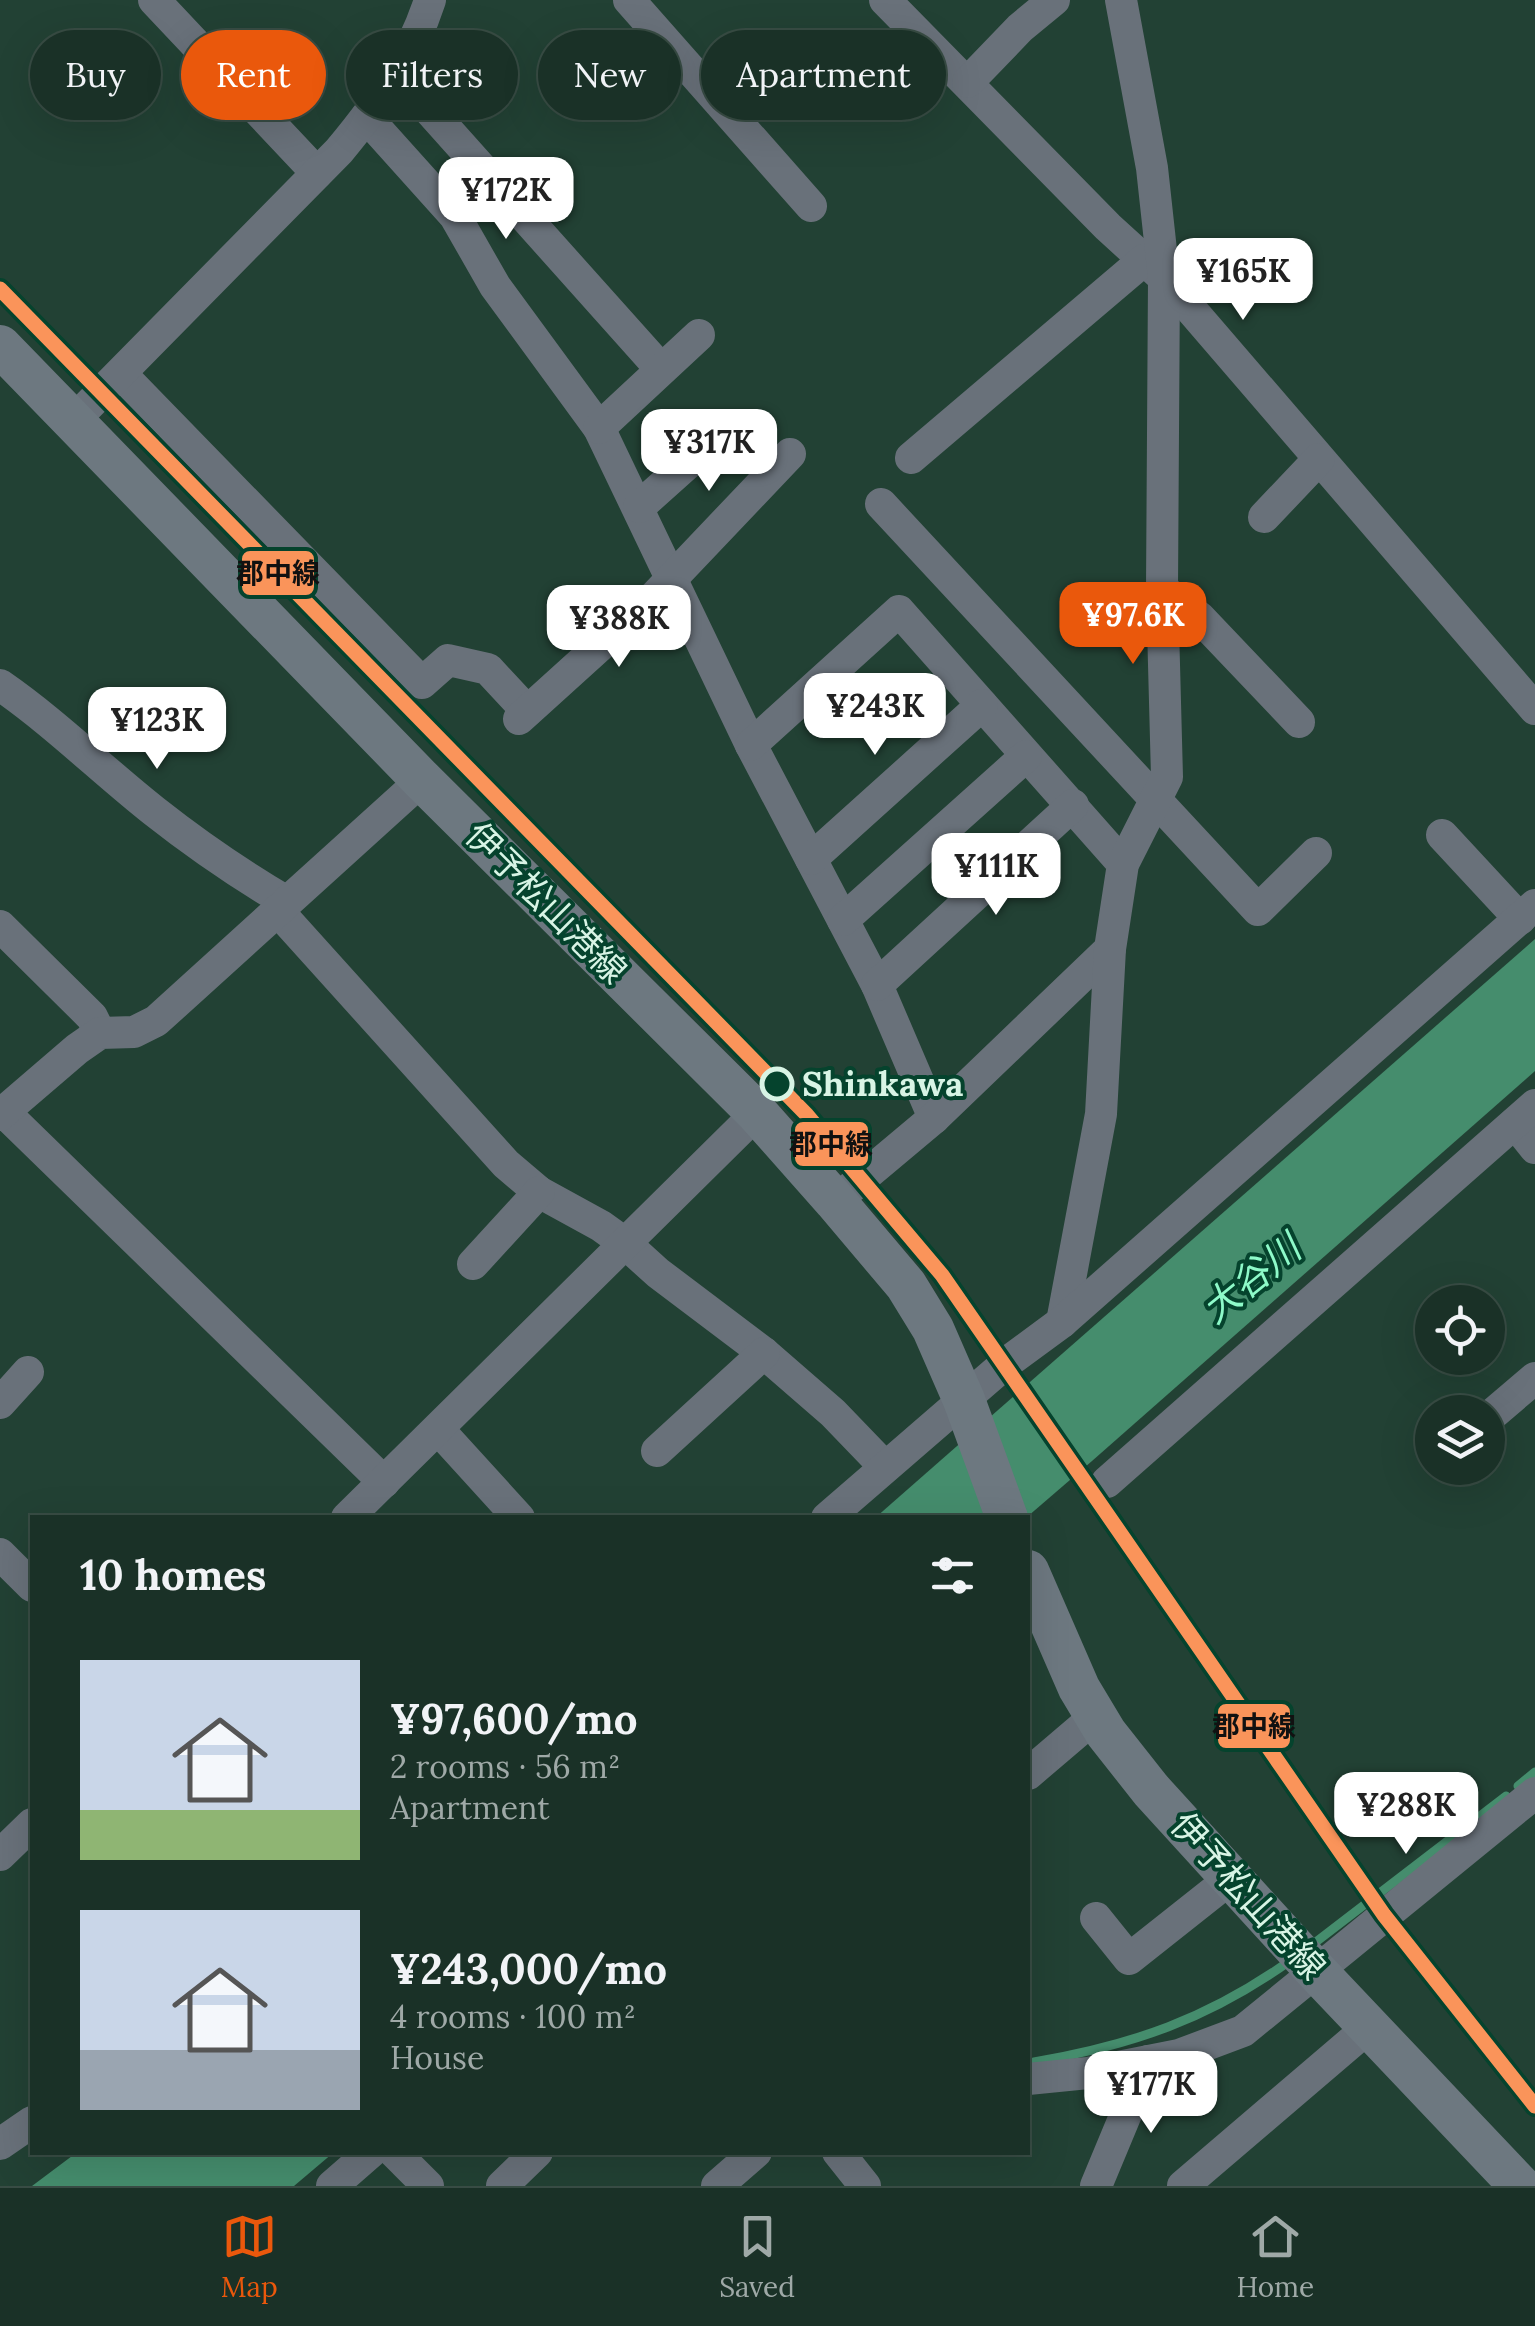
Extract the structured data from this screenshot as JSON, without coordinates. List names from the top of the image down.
{
  "streets": {
    "main road": ["伊予松山港線"]
  },
  "water": ["大谷川"],
  "places": ["Shinkawa"],
  "lines": ["transit line 郡中線"],
  "page": {
    "chip": [
      "Buy",
      "Rent",
      "Filters",
      "New",
      "Apartment"
    ],
    "price": [
      "¥172K",
      "¥165K",
      "¥317K",
      "¥97.6K",
      "¥388K",
      "¥243K",
      "¥123K",
      "¥111K",
      "¥288K",
      "¥177K"
    ],
    "heading": "10 homes",
    "list": [
      {
        "name": "¥97,600/mo",
        "note": "2 rooms · 56 m² · Apartment"
      },
      {
        "name": "¥243,000/mo",
        "note": "4 rooms · 100 m² · House"
      }
    ],
    "tabs": ["Map", "Saved", "Home"]
  }
}
